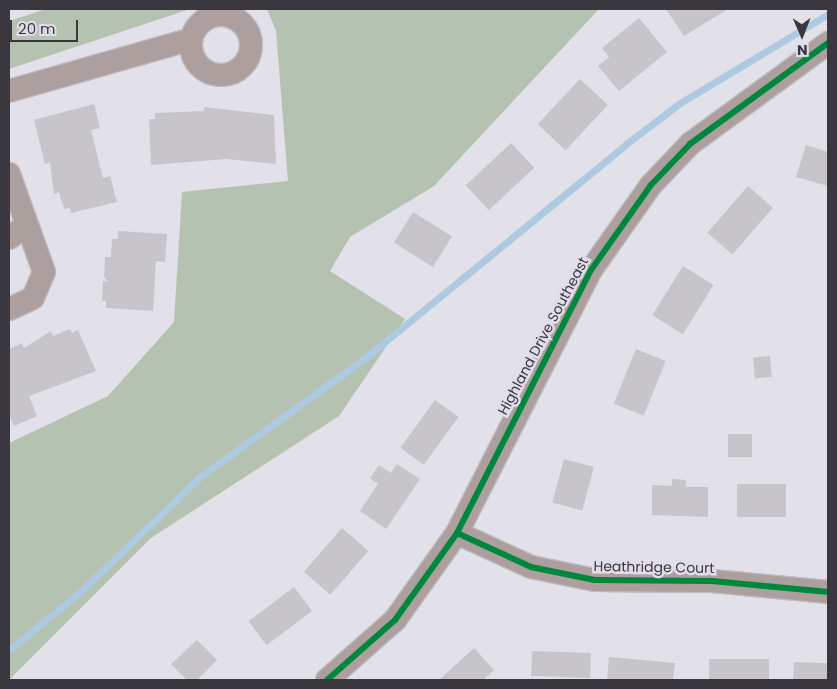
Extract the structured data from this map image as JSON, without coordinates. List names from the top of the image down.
{
  "streets": {
    "street": ["Highland Drive Southeast", "Heathridge Court"]
  },
  "crossings": [
    ["Highland Drive Southeast", "Heathridge Court"]
  ],
  "scale_bar": "20 m",
  "north": "bottom"
}
